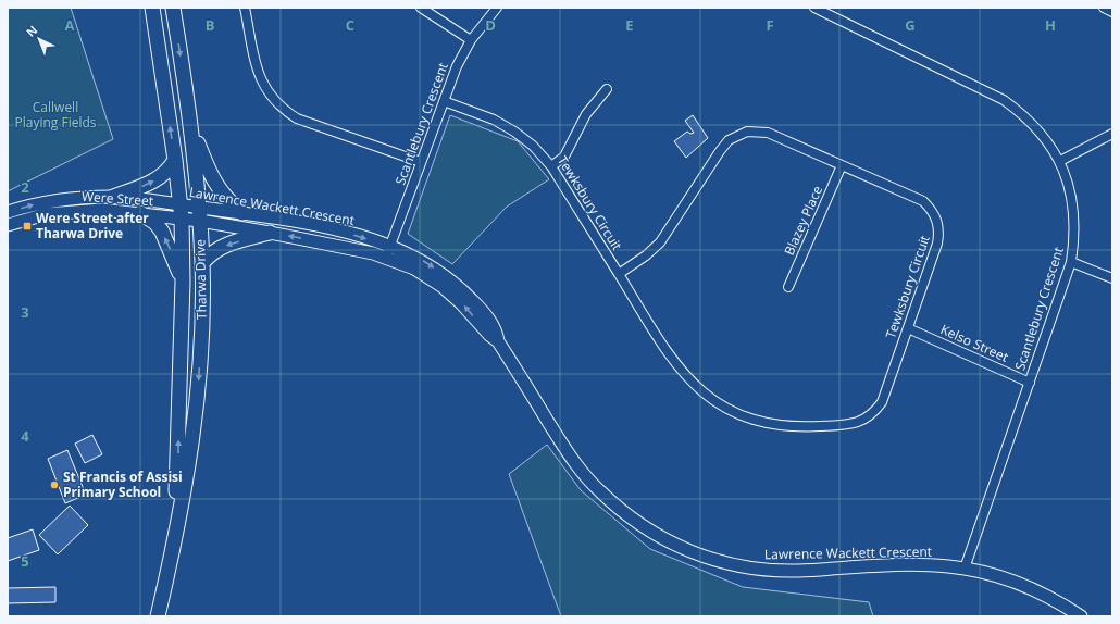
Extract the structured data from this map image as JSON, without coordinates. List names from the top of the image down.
{
  "streets": {
    "main road": ["Tharwa Drive"],
    "street": [
      "Scantlebury Crescent",
      "Were Street",
      "Tewksbury Circuit",
      "Lawrence Wackett Crescent",
      "Blazey Place",
      "Kelso Street"
    ]
  },
  "crossings": [
    ["Scantlebury Crescent", "Tewksbury Circuit"],
    ["Scantlebury Crescent", "Lawrence Wackett Crescent"],
    ["Scantlebury Crescent", "Kelso Street"],
    ["Were Street", "Lawrence Wackett Crescent"],
    ["Were Street", "Tharwa Drive"],
    ["Tewksbury Circuit", "Blazey Place"],
    ["Tewksbury Circuit", "Kelso Street"],
    ["Lawrence Wackett Crescent", "Tharwa Drive"]
  ],
  "parks": ["Callwell Playing Fields"],
  "places": {
    "transit": ["Were Street after Tharwa Drive"],
    "other": ["St Francis of Assisi Primary School"]
  },
  "north": "top left",
  "grid": {
    "columns": [
      "A",
      "B",
      "C",
      "D",
      "E",
      "F",
      "G",
      "H"
    ],
    "rows": [
      "2",
      "3",
      "4",
      "5"
    ]
  }
}
